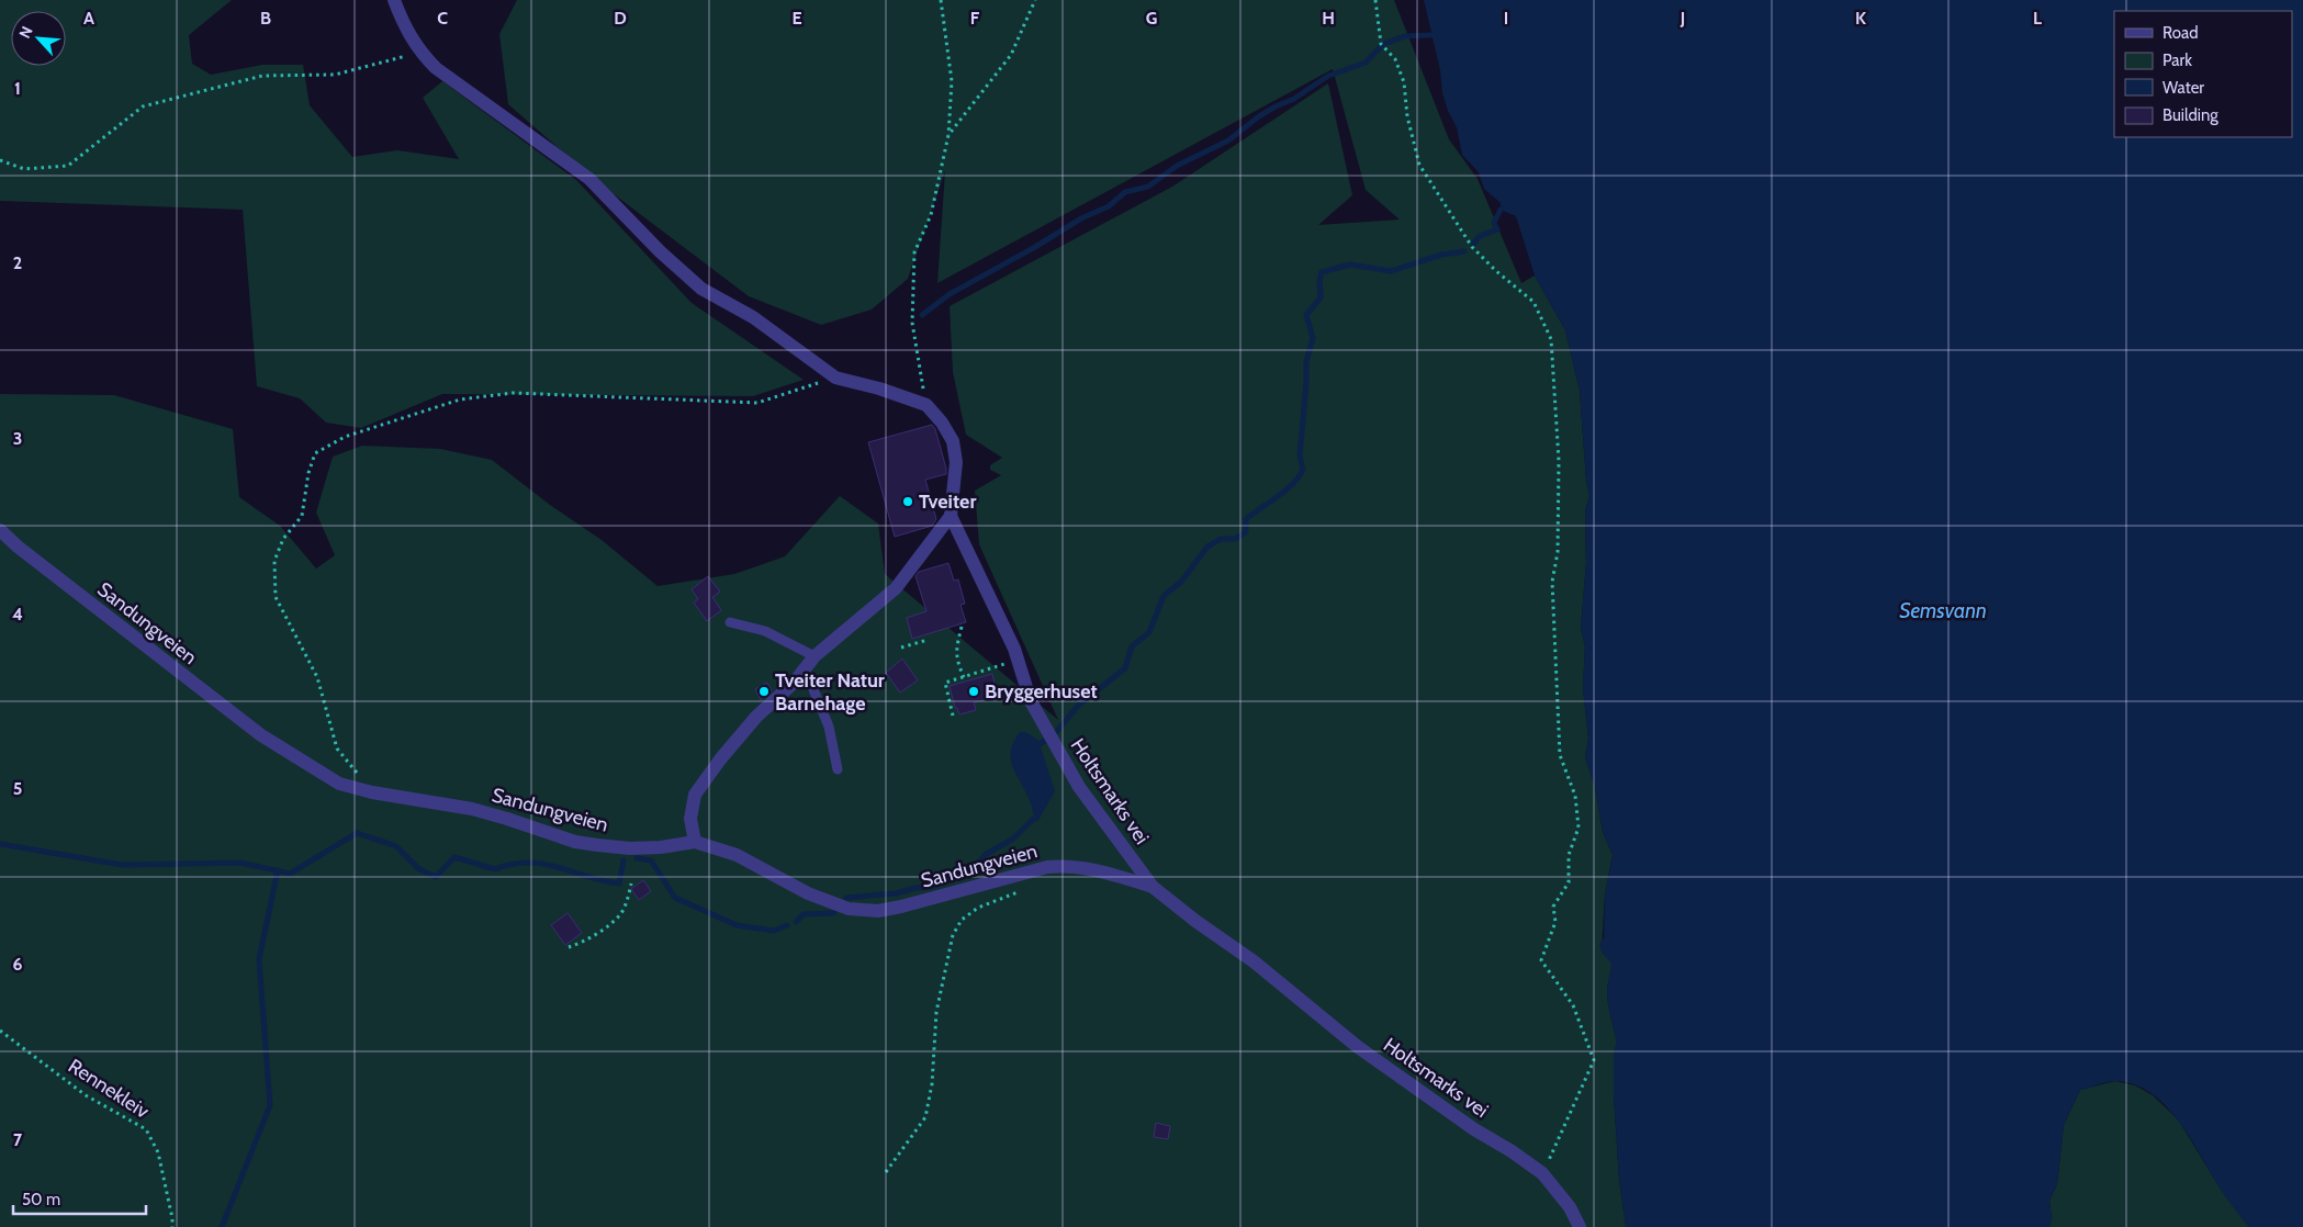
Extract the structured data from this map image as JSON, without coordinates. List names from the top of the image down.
{
  "streets": {
    "street": ["Sandungveien", "Holtsmarks vei"],
    "path": ["Rennekleiv"]
  },
  "crossings": [
    ["Sandungveien", "Holtsmarks vei"]
  ],
  "water": ["Semsvann"],
  "places": ["Tveiter", "Tveiter Natur Barnehage", "Bryggerhuset"],
  "legend": [
    "Road",
    "Park",
    "Water",
    "Building"
  ],
  "scale_bar": "50 m",
  "north": "top left",
  "grid": {
    "columns": [
      "A",
      "B",
      "C",
      "D",
      "E",
      "F",
      "G",
      "H",
      "I",
      "J",
      "K",
      "L"
    ],
    "rows": [
      "1",
      "2",
      "3",
      "4",
      "5",
      "6",
      "7"
    ]
  }
}
